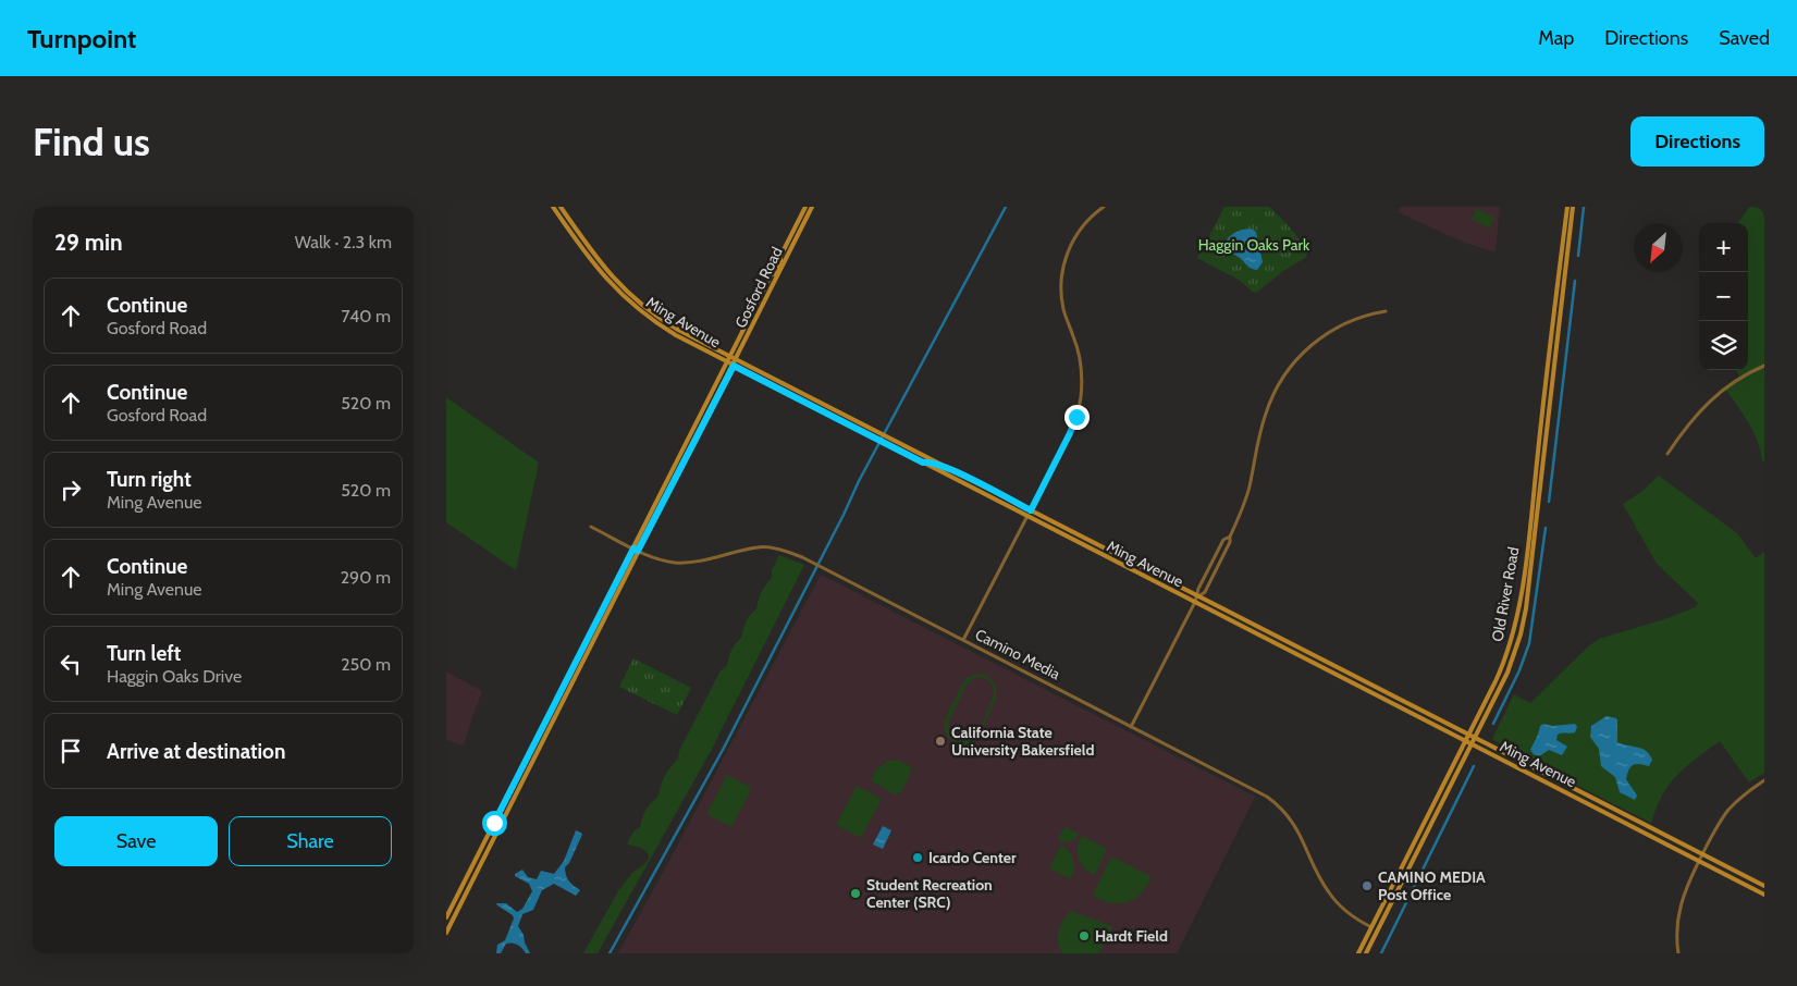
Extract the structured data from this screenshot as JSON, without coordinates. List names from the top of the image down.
{
  "streets": {
    "main road": ["Gosford Road", "Ming Avenue", "Old River Road"],
    "street": ["Camino Media"]
  },
  "crossings": [
    ["Gosford Road", "Ming Avenue"],
    ["Gosford Road", "Camino Media"],
    ["Ming Avenue", "Old River Road"],
    ["Old River Road", "Camino Media"]
  ],
  "parks": ["Haggin Oaks Park"],
  "places": [
    "California State University Bakersfield",
    "Icardo Center",
    "CAMINO MEDIA Post Office",
    "Student Recreation Center (SRC)",
    "Hardt Field"
  ],
  "north": "bottom left",
  "page": {
    "header": "Turnpoint",
    "nav": ["Map", "Directions", "Saved"],
    "buttons": [
      "Directions",
      ["Save", "Share"]
    ],
    "title": "Find us",
    "heading": ["29 min", "Walk · 2.3 km"],
    "map_buttons": ["+", "−"],
    "list": [
      ["Continue", "Gosford Road", "740 m"],
      ["Continue", "Gosford Road", "520 m"],
      ["Turn right", "Ming Avenue", "520 m"],
      ["Continue", "Ming Avenue", "290 m"],
      ["Turn left", "Haggin Oaks Drive", "250 m"],
      "Arrive at destination"
    ]
  }
}
